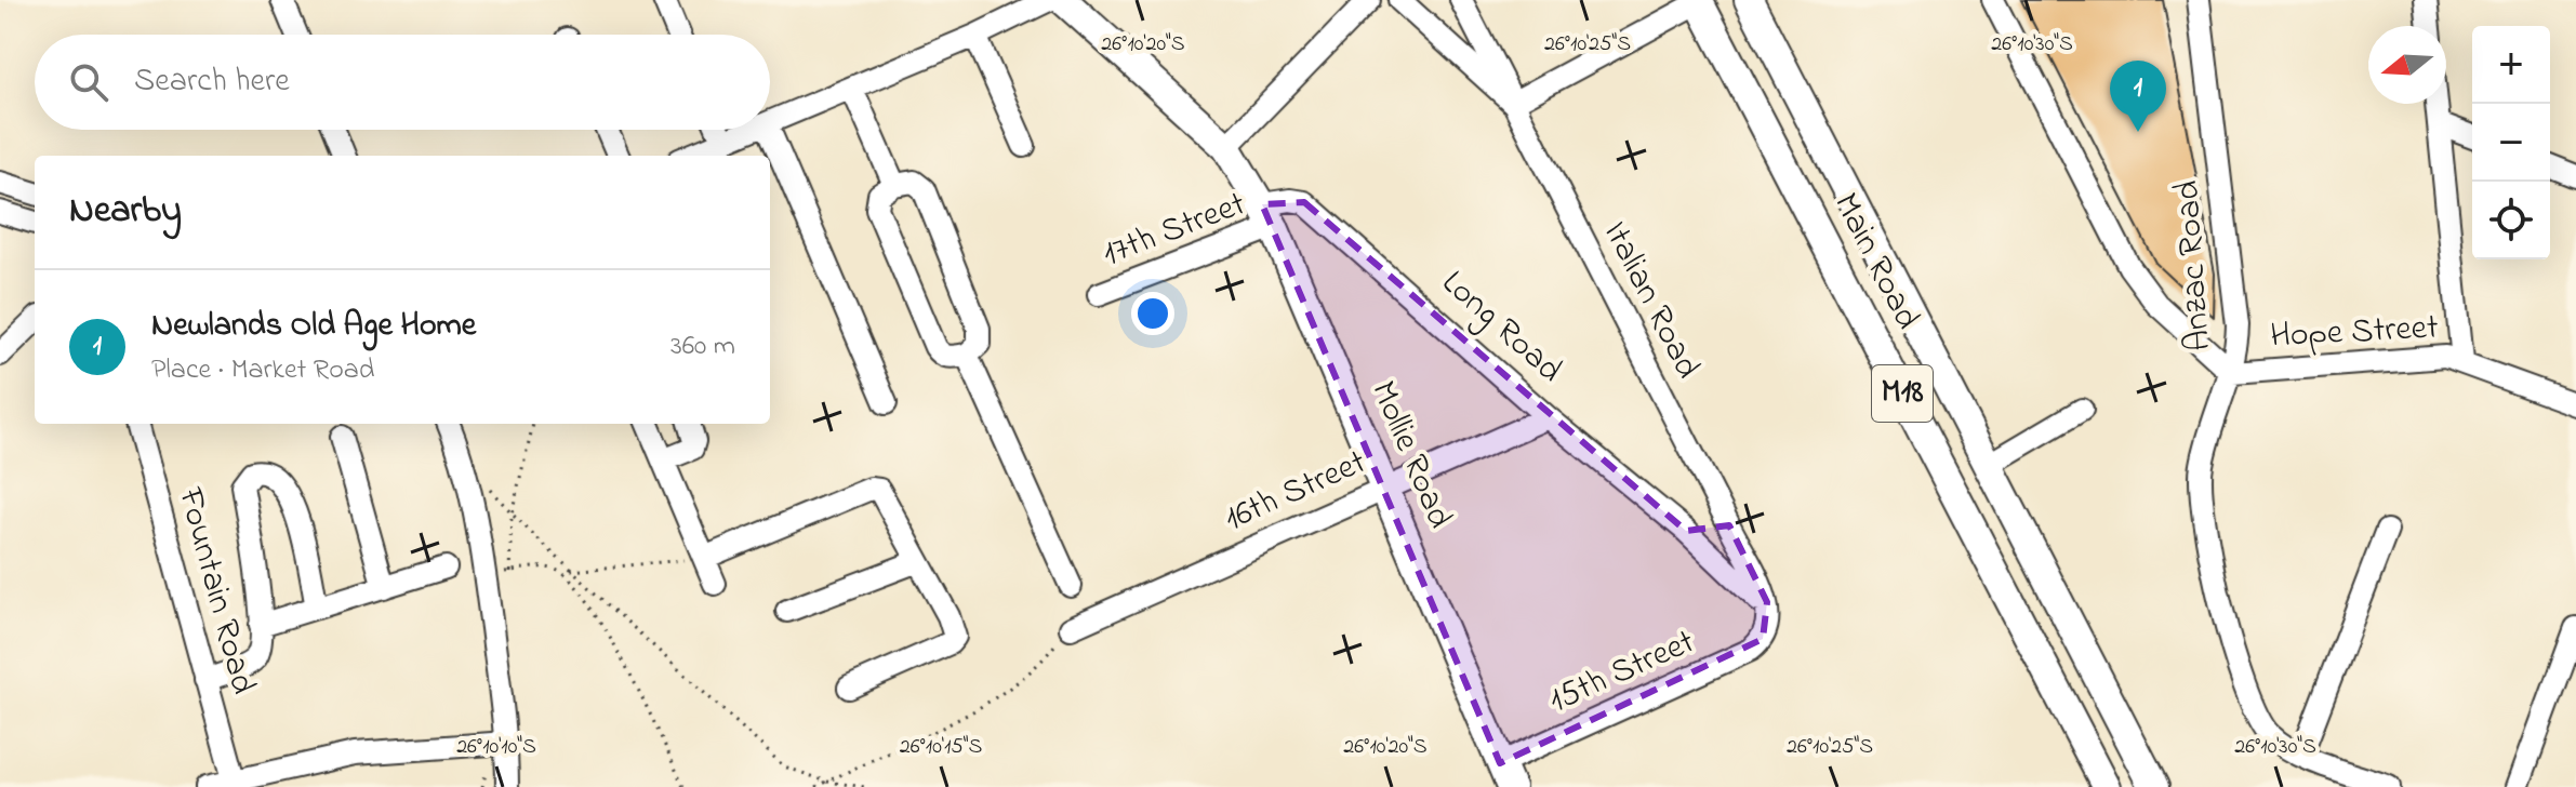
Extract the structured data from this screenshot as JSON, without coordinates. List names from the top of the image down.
{
  "streets": {
    "main road": ["Main Road", "M18", "Mollie Road"],
    "street": [
      "17th Street",
      "Anzac Road",
      "Italian Road",
      "Long Road",
      "Hope Street",
      "16th Street",
      "Fountain Road",
      "15th Street"
    ]
  },
  "crossings": [
    ["17th Street", "Long Road"],
    ["17th Street", "Mollie Road"],
    ["Anzac Road", "Hope Street"],
    ["Italian Road", "Long Road"],
    ["Italian Road", "15th Street"],
    ["Long Road", "Mollie Road"],
    ["Long Road", "16th Street"],
    ["Long Road", "15th Street"],
    ["Mollie Road", "16th Street"],
    ["Mollie Road", "15th Street"]
  ],
  "north": "left",
  "page": {
    "map_buttons": ["+", "−"],
    "search": "Search here",
    "pins": "1",
    "heading": "Nearby",
    "list": [
      {
        "mark": "1",
        "name": "Newlands Old Age Home",
        "note": "Place · Market Road",
        "value": "360 m"
      }
    ]
  },
  "coordinates": [
    "26°10'20\"S",
    "26°10'25\"S",
    "26°10'30\"S",
    "26°10'10\"S",
    "26°10'15\"S"
  ]
}
